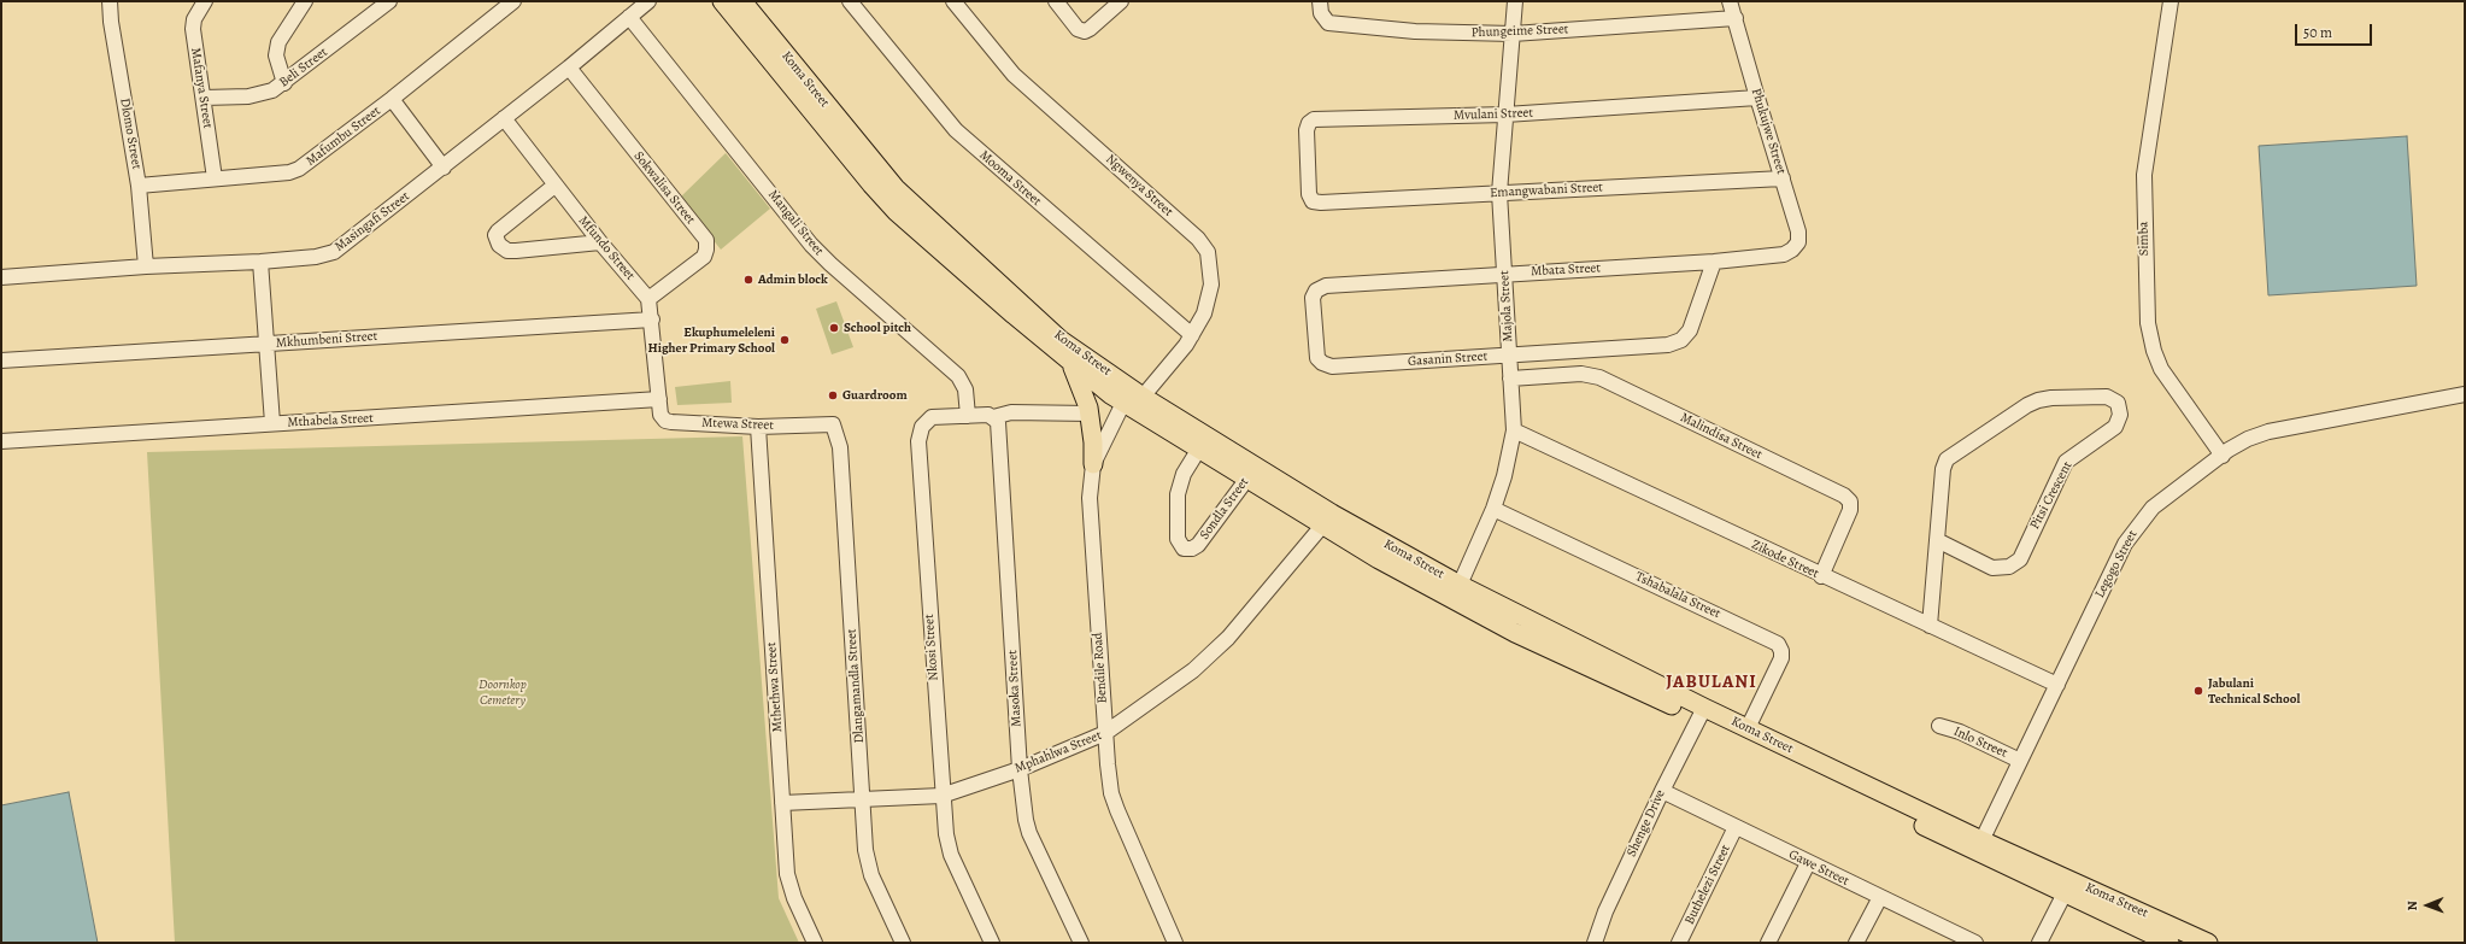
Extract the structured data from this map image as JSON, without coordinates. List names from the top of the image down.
{
  "streets": {
    "main road": ["Koma Street"],
    "street": [
      "Phungeime Street",
      "Beli Street",
      "Mafanya Street",
      "Mvulani Street",
      "Phukujwe Street",
      "Dlomo Street",
      "Mafumbu Street",
      "Mooma Street",
      "Ngwenya Street",
      "Sokwalisa Street",
      "Emangwabani Street",
      "Masingafi Street",
      "Mangali Street",
      "Simba",
      "Mfundo Street",
      "Mbata Street",
      "Majola Street",
      "Mkhumbeni Street",
      "Gasanin Street",
      "Mthabela Street",
      "Mtewa Street",
      "Malindisa Street",
      "Pitsi Crescent",
      "Sondla Street",
      "Zikode Street",
      "Legogo Street",
      "Tshabalala Street",
      "Nkosi Street",
      "Bendile Road",
      "Dlangamandla Street",
      "Mthethwa Street",
      "Masoka Street",
      "Inlo Street",
      "Mphahlwa Street",
      "Shenge Drive",
      "Gawe Street",
      "Buthelezi Street"
    ]
  },
  "crossings": [
    ["Phungeime Street", "Phukujwe Street"],
    ["Phungeime Street", "Majola Street"],
    ["Beli Street", "Mafanya Street"],
    ["Koma Street", "Ngwenya Street"],
    ["Koma Street", "Majola Street"],
    ["Koma Street", "Sondla Street"],
    ["Koma Street", "Legogo Street"],
    ["Koma Street", "Tshabalala Street"],
    ["Koma Street", "Bendile Road"],
    ["Koma Street", "Mphahlwa Street"],
    ["Koma Street", "Shenge Drive"],
    ["Mafanya Street", "Mafumbu Street"],
    ["Mvulani Street", "Phukujwe Street"],
    ["Mvulani Street", "Emangwabani Street"],
    ["Mvulani Street", "Majola Street"],
    ["Phukujwe Street", "Emangwabani Street"],
    ["Phukujwe Street", "Mbata Street"],
    ["Dlomo Street", "Mafumbu Street"],
    ["Dlomo Street", "Masingafi Street"],
    ["Mooma Street", "Ngwenya Street"],
    ["Ngwenya Street", "Bendile Road"],
    ["Sokwalisa Street", "Masingafi Street"],
    ["Sokwalisa Street", "Mfundo Street"],
    ["Emangwabani Street", "Majola Street"],
    ["Masingafi Street", "Mangali Street"],
    ["Masingafi Street", "Mfundo Street"],
    ["Mangali Street", "Nkosi Street"],
    ["Simba", "Legogo Street"],
    ["Mbata Street", "Majola Street"],
    ["Mbata Street", "Gasanin Street"],
    ["Majola Street", "Gasanin Street"],
    ["Majola Street", "Malindisa Street"],
    ["Majola Street", "Zikode Street"],
    ["Majola Street", "Tshabalala Street"],
    ["Mthabela Street", "Mtewa Street"],
    ["Mtewa Street", "Dlangamandla Street"],
    ["Mtewa Street", "Mthethwa Street"],
    ["Malindisa Street", "Zikode Street"],
    ["Pitsi Crescent", "Zikode Street"],
    ["Zikode Street", "Legogo Street"],
    ["Legogo Street", "Inlo Street"],
    ["Nkosi Street", "Masoka Street"],
    ["Nkosi Street", "Mphahlwa Street"],
    ["Bendile Road", "Mphahlwa Street"],
    ["Dlangamandla Street", "Mphahlwa Street"],
    ["Mthethwa Street", "Mphahlwa Street"],
    ["Masoka Street", "Mphahlwa Street"],
    ["Shenge Drive", "Gawe Street"],
    ["Gawe Street", "Buthelezi Street"]
  ],
  "districts": ["JABULANI"],
  "parks": ["Doornkop Cemetery"],
  "places": [
    "Admin block",
    "School pitch",
    "Ekuphumeleleni Higher Primary School",
    "Guardroom",
    "Jabulani Technical School"
  ],
  "scale_bar": "50 m",
  "north": "left"
}
